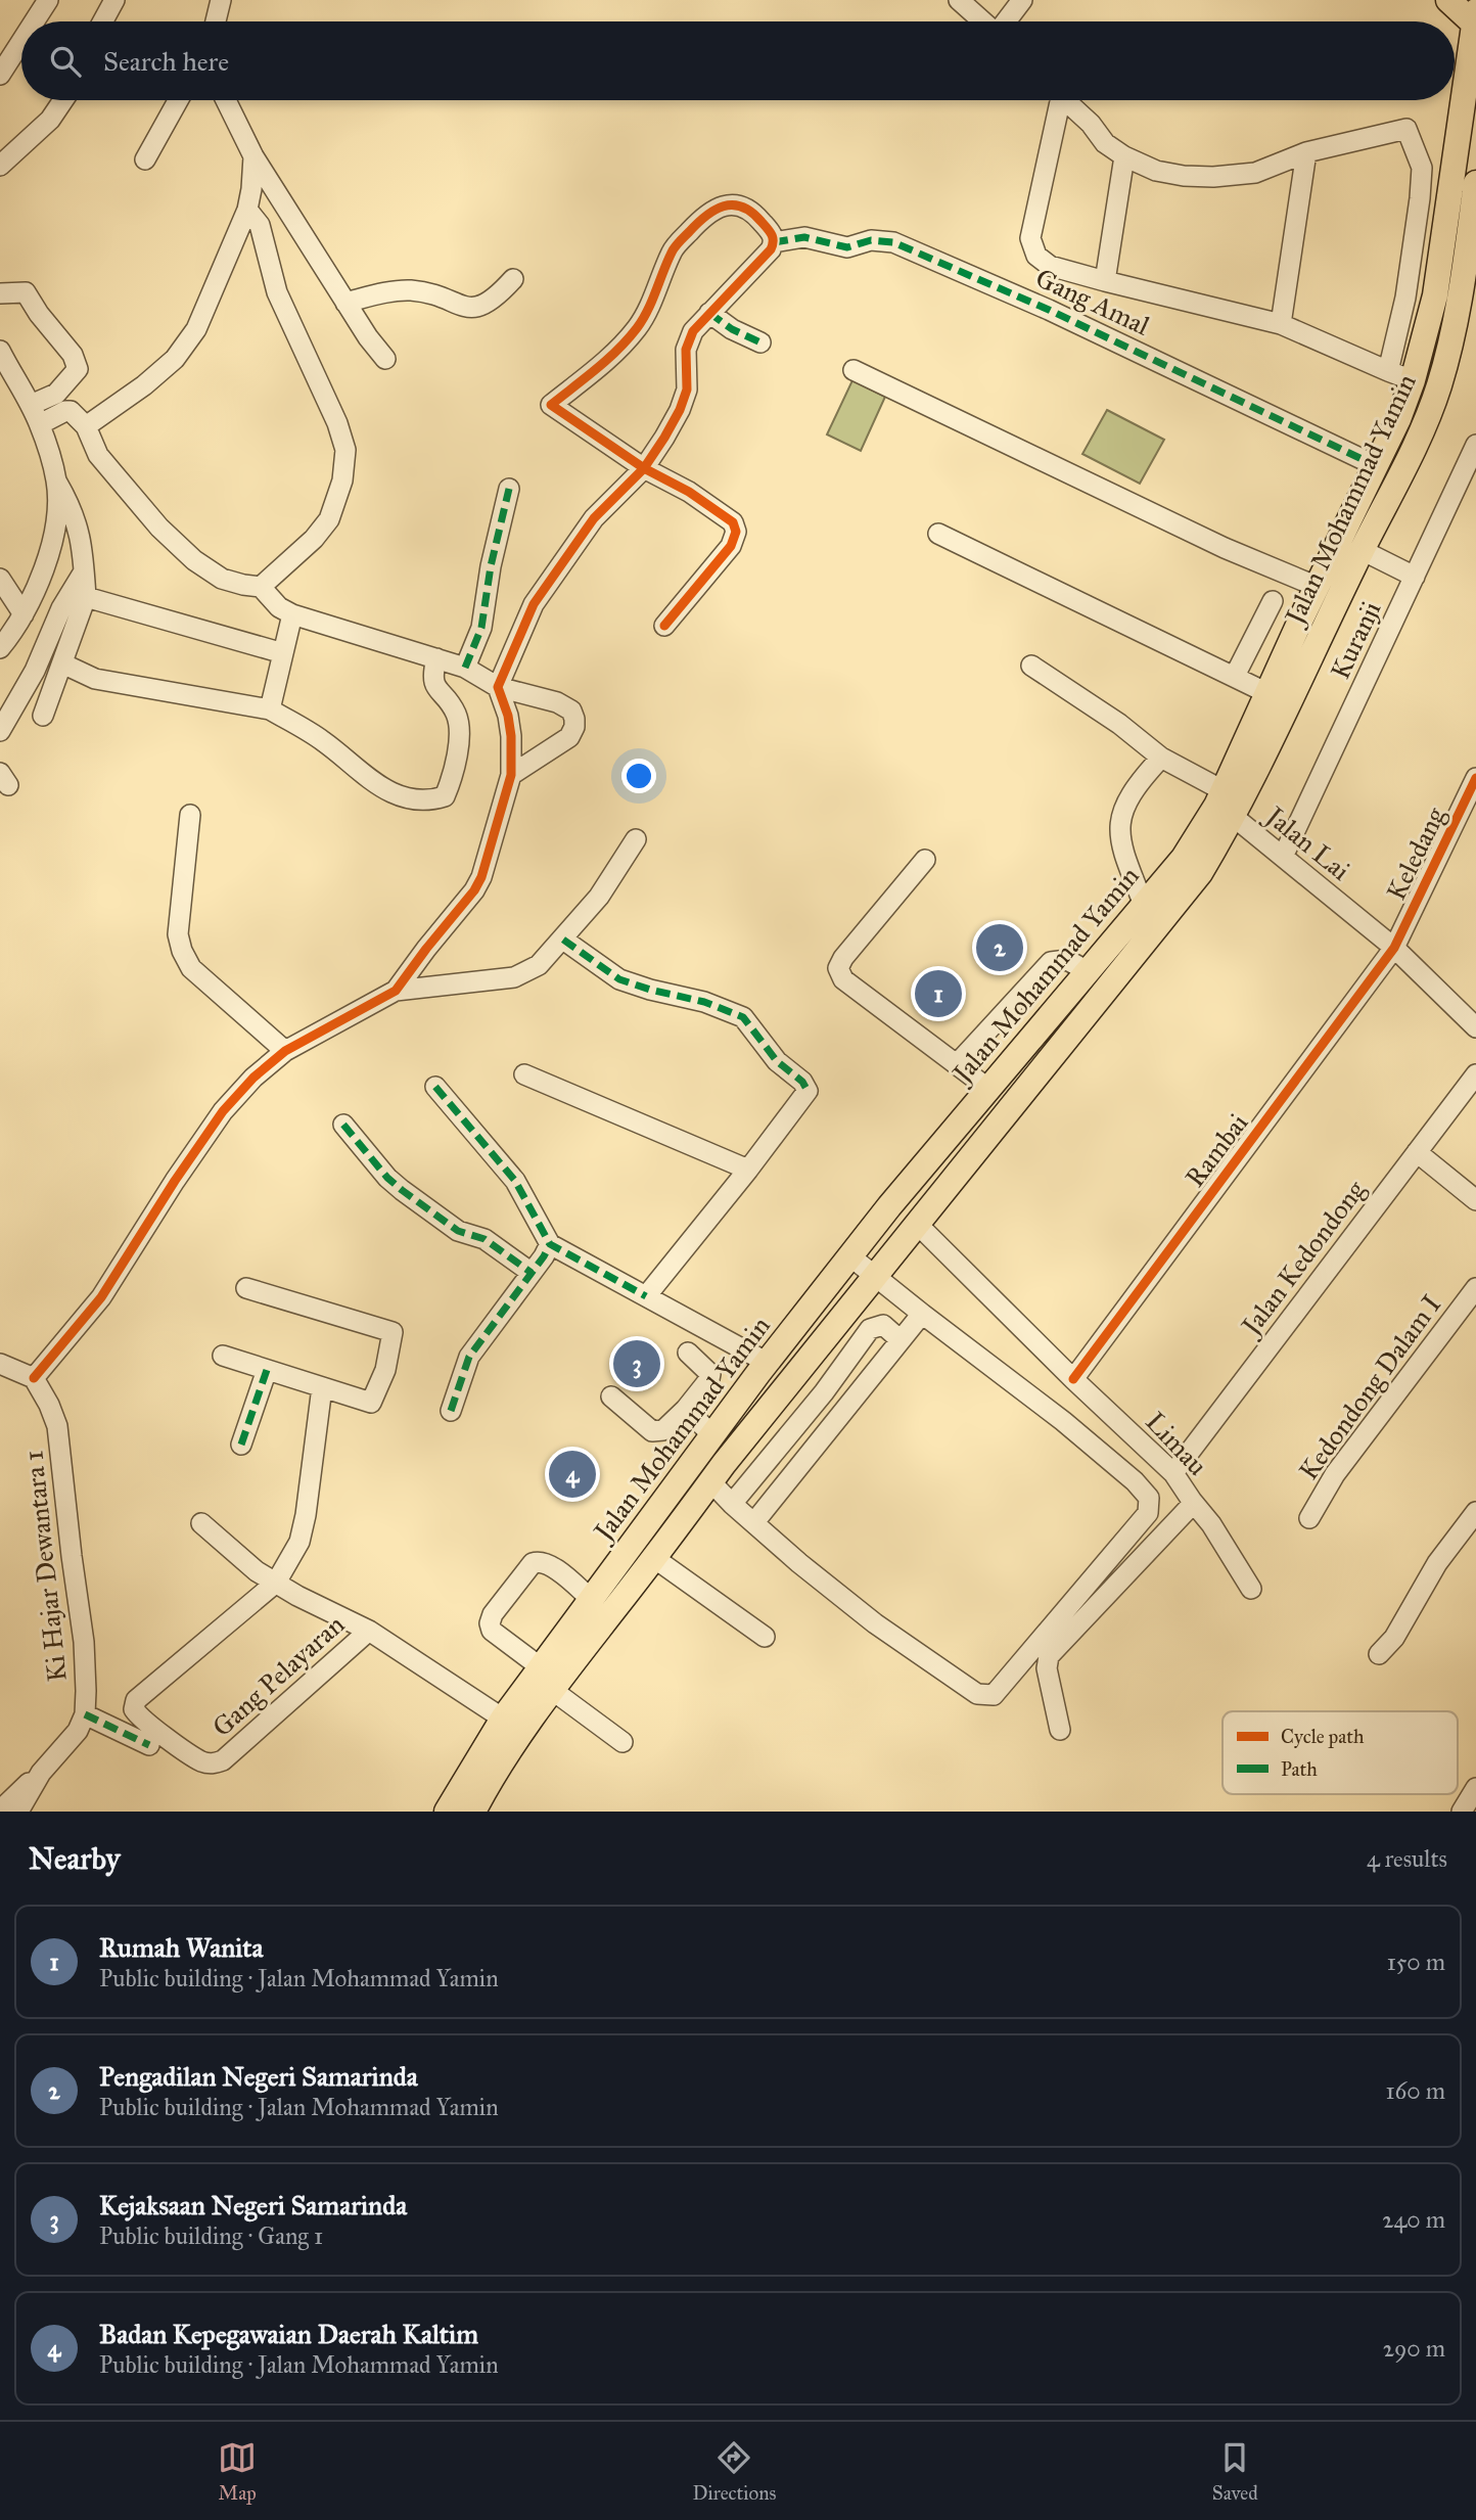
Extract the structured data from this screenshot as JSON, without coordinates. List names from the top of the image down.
{
  "streets": {
    "main road": ["Jalan Mohammad Yamin"],
    "street": [
      "Gang Amal",
      "Kuranji",
      "Jalan Lai",
      "Keledang",
      "Rambai",
      "Jalan Kedondong",
      "Kedondong Dalam I",
      "Limau",
      "Ki Hajar Dewantara 1",
      "Gang Pelayaran"
    ]
  },
  "crossings": [
    ["Gang Amal", "Jalan Mohammad Yamin"],
    ["Jalan Mohammad Yamin", "Jalan Lai"],
    ["Jalan Mohammad Yamin", "Limau"],
    ["Kuranji", "Jalan Lai"],
    ["Jalan Lai", "Keledang"],
    ["Jalan Lai", "Rambai"],
    ["Keledang", "Rambai"],
    ["Rambai", "Limau"],
    ["Jalan Kedondong", "Limau"]
  ],
  "legend": ["Cycle path", "Path"],
  "page": {
    "search": "Search here",
    "pins": [
      "2",
      "1",
      "3",
      "4"
    ],
    "heading": ["Nearby", "4 results"],
    "list": [
      {
        "mark": "1",
        "name": "Rumah Wanita",
        "note": "Public building · Jalan Mohammad Yamin",
        "value": "150 m"
      },
      {
        "mark": "2",
        "name": "Pengadilan Negeri Samarinda",
        "note": "Public building · Jalan Mohammad Yamin",
        "value": "160 m"
      },
      {
        "mark": "3",
        "name": "Kejaksaan Negeri Samarinda",
        "note": "Public building · Gang 1",
        "value": "240 m"
      },
      {
        "mark": "4",
        "name": "Badan Kepegawaian Daerah Kaltim",
        "note": "Public building · Jalan Mohammad Yamin",
        "value": "290 m"
      }
    ],
    "nav": ["Map", "Directions", "Saved"]
  }
}
